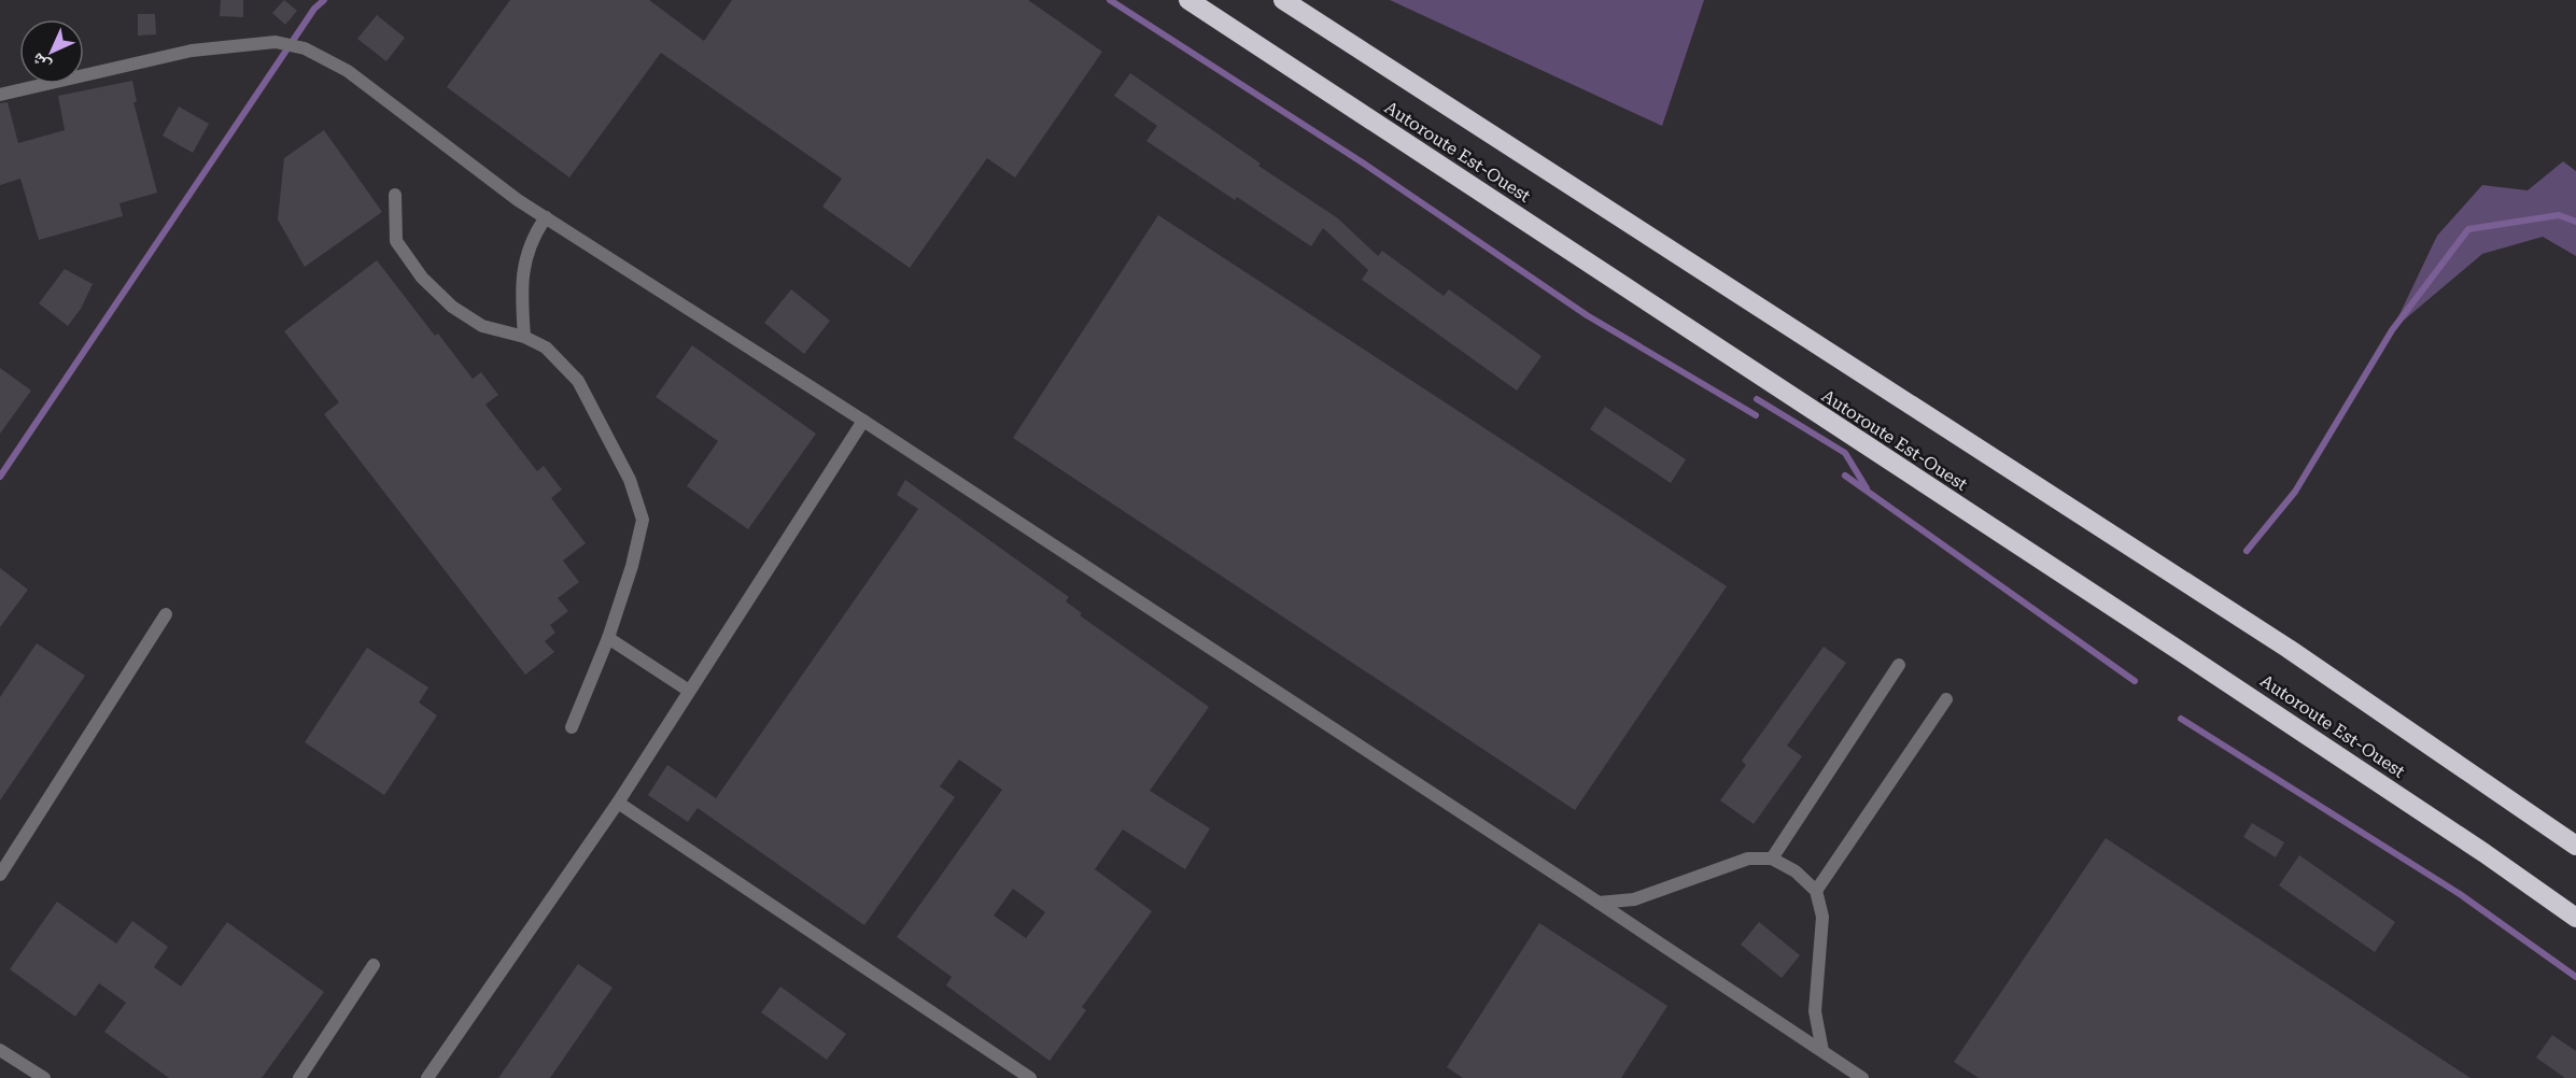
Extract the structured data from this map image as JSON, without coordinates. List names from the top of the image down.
{
  "streets": {
    "highway": ["Autoroute Est-Ouest"]
  },
  "north": "bottom left"
}
